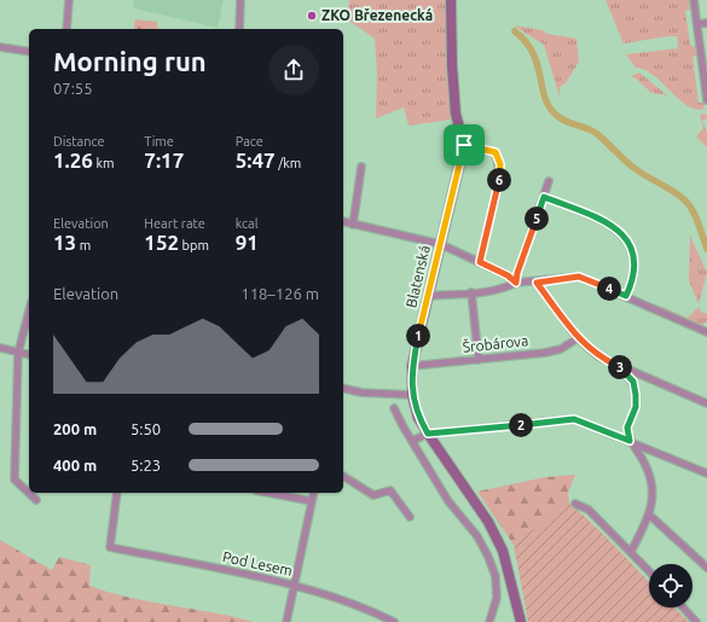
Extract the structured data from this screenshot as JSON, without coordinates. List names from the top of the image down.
{
  "streets": {
    "street": ["Blatenská", "Šrobárova", "Pod Lesem"]
  },
  "crossings": [
    ["Blatenská", "Šrobárova"]
  ],
  "places": ["ZKO Březenecká"],
  "page": {
    "heading": ["Morning run", "07:55"],
    "stats": [
      ["Distance", "1.26 km"],
      ["Time", "7:17"],
      ["Pace", "5:47 /km"],
      ["Elevation", "13 m"],
      ["Heart rate", "152 bpm"],
      ["kcal", "91"]
    ],
    "pins": [
      "6",
      "5",
      "4",
      "1",
      "3",
      "2"
    ],
    "chart": ["Elevation", "118–126 m"],
    "list": [
      {
        "name": "200 m",
        "note": "5:50"
      },
      {
        "name": "400 m",
        "note": "5:23"
      }
    ]
  }
}
